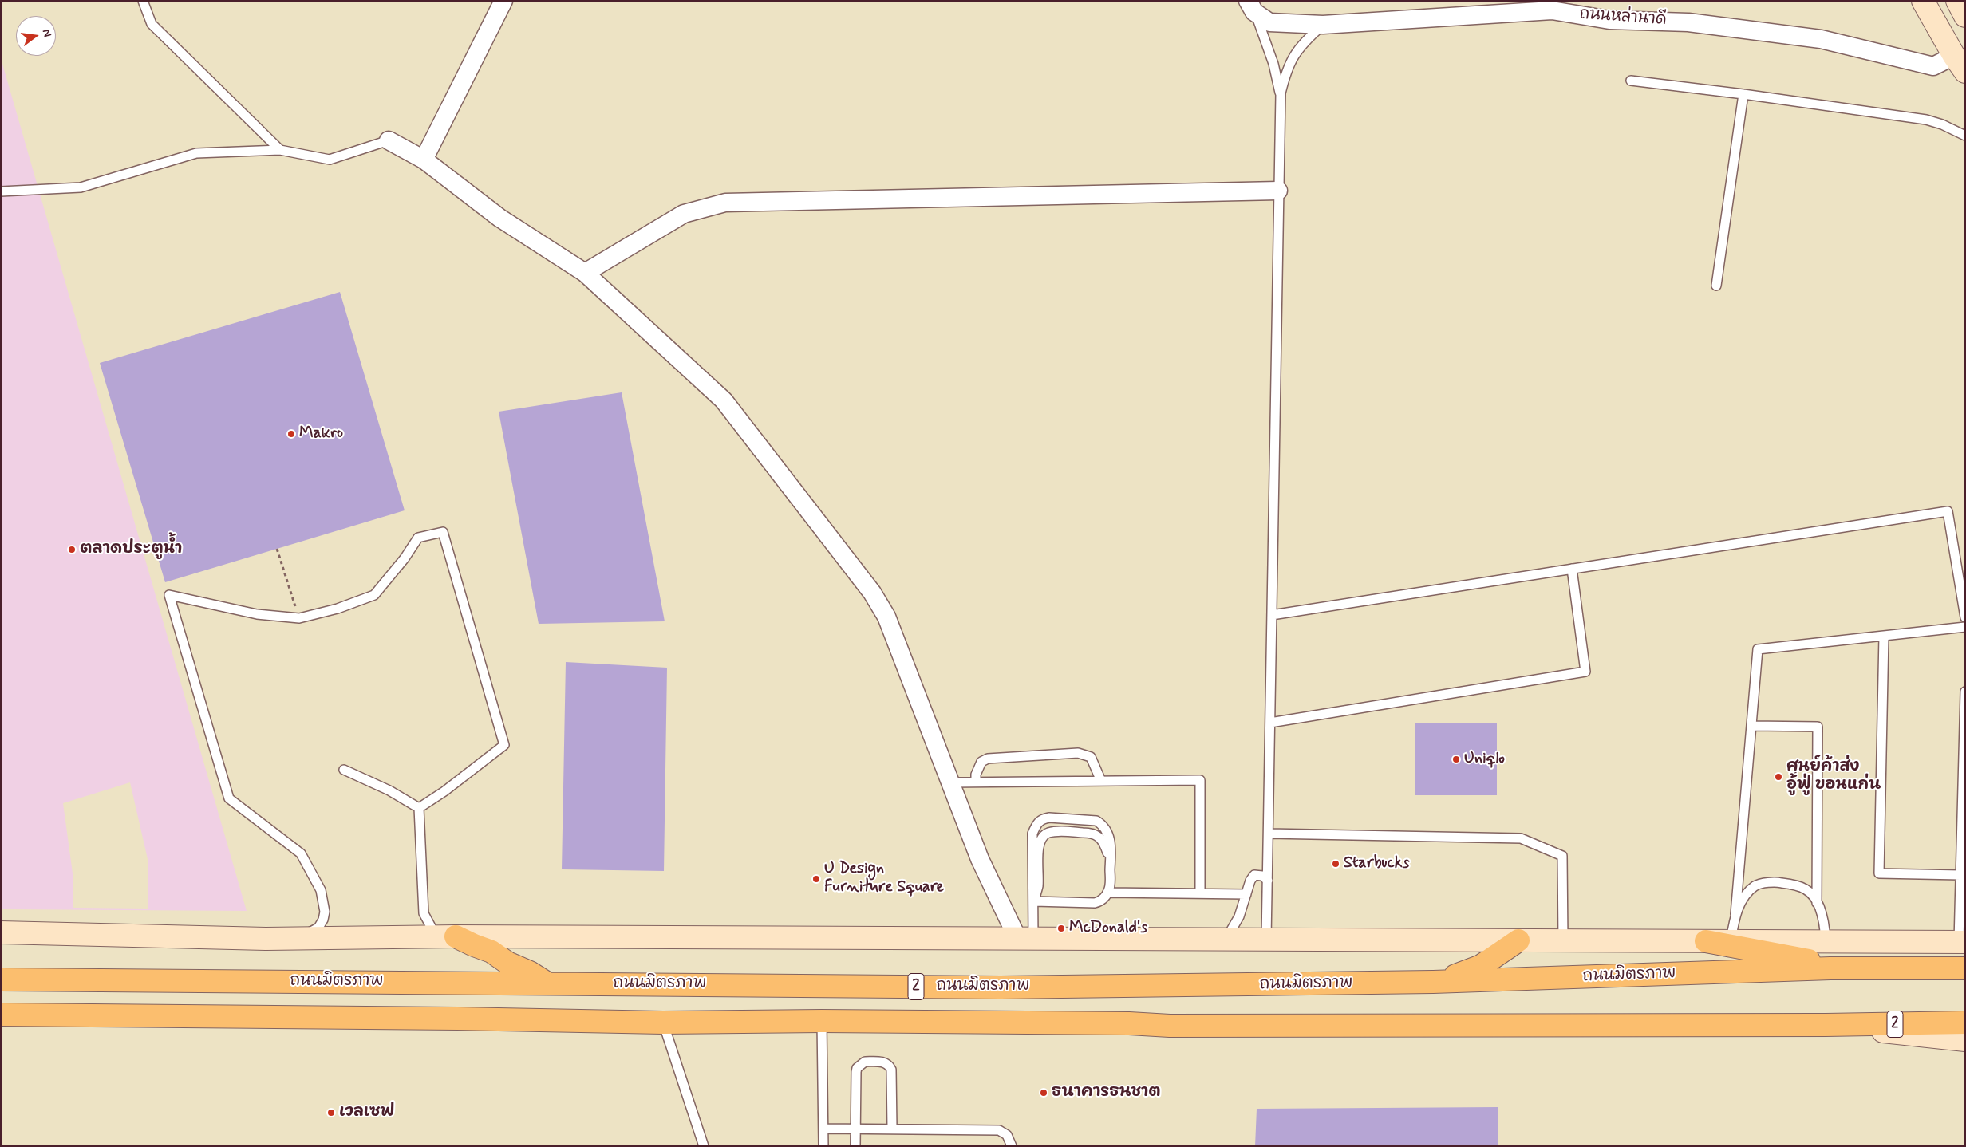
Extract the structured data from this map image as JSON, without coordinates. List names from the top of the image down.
{
  "streets": {
    "main road": ["ถนนมิตรภาพ", "2"],
    "street": ["ถนนหล่านาดี"]
  },
  "places": [
    "Makro",
    "ตลาดประตูน้ำ",
    "Uniqlo",
    "ศูนย์ค้าส่ง อู้ฟู่ ขอนแก่น",
    "Starbucks",
    "U Design Furniture Square",
    "McDonald's",
    "ธนาคารธนชาต",
    "เวลเซฟ"
  ],
  "north": "right"
}
